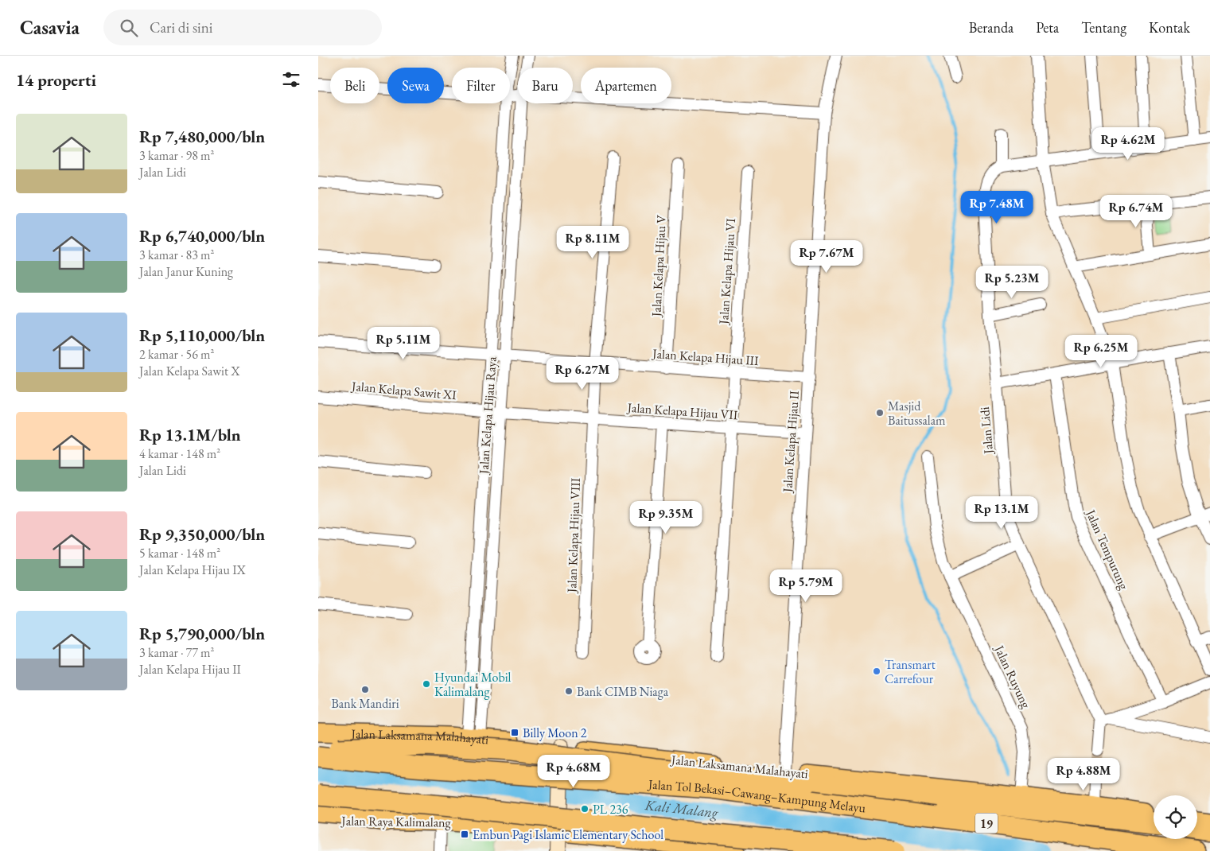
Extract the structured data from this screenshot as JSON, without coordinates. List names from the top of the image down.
{
  "streets": {
    "highway": ["Jalan Tol Bekasi–Cawang–Kampung Melayu", "19"],
    "main road": ["Jalan Laksamana Malahayati", "Jalan Raya Kalimalang"],
    "street": [
      "Jalan Kelapa Hijau V",
      "Jalan Kelapa Hijau VI",
      "Jalan Kelapa Hijau III",
      "Jalan Kelapa Sawit XI",
      "Jalan Kelapa Hijau VII",
      "Jalan Kelapa Hijau Raya",
      "Jalan Lidi",
      "Jalan Kelapa Hijau II",
      "Jalan Kelapa Hijau VIII",
      "Jalan Tempurung",
      "Jalan Ruyung"
    ]
  },
  "crossings": [
    ["Jalan Kelapa Hijau V", "Jalan Kelapa Hijau III"],
    ["Jalan Kelapa Hijau VI", "Jalan Kelapa Hijau III"],
    ["Jalan Kelapa Hijau VI", "Jalan Kelapa Hijau VII"],
    ["Jalan Kelapa Hijau III", "Jalan Kelapa Hijau Raya"],
    ["Jalan Kelapa Hijau III", "Jalan Kelapa Hijau II"],
    ["Jalan Kelapa Hijau III", "Jalan Kelapa Hijau VIII"],
    ["Jalan Kelapa Sawit XI", "Jalan Kelapa Hijau VII"],
    ["Jalan Kelapa Sawit XI", "Jalan Kelapa Hijau Raya"],
    ["Jalan Kelapa Hijau VII", "Jalan Kelapa Hijau Raya"],
    ["Jalan Kelapa Hijau VII", "Jalan Kelapa Hijau II"],
    ["Jalan Kelapa Hijau VII", "Jalan Kelapa Hijau VIII"],
    ["Jalan Kelapa Hijau Raya", "Jalan Laksamana Malahayati"],
    ["Jalan Kelapa Hijau II", "Jalan Laksamana Malahayati"],
    ["Jalan Ruyung", "Jalan Laksamana Malahayati"]
  ],
  "water": ["Kali Malang"],
  "places": {
    "other": [
      "Masjid Baitussalam",
      "Transmart Carrefour",
      "Hyundai Mobil Kalimalang",
      "Bank Mandiri",
      "Bank CIMB Niaga",
      "PL 236"
    ],
    "transit": ["Billy Moon 2", "Embun Pagi Islamic Elementary School"]
  },
  "page": {
    "header": "Casavia",
    "search": "Cari di sini",
    "nav": [
      "Beranda",
      "Peta",
      "Tentang",
      "Kontak"
    ],
    "heading": "14 properti",
    "chip": [
      "Beli",
      "Sewa",
      "Filter",
      "Baru",
      "Apartemen"
    ],
    "list": [
      {
        "name": "Rp 7,480,000/bln",
        "note": "3 kamar · 98 m² · Jalan Lidi"
      },
      {
        "name": "Rp 6,740,000/bln",
        "note": "3 kamar · 83 m² · Jalan Janur Kuning"
      },
      {
        "name": "Rp 5,110,000/bln",
        "note": "2 kamar · 56 m² · Jalan Kelapa Sawit X"
      },
      {
        "name": "Rp 13.1M/bln",
        "note": "4 kamar · 148 m² · Jalan Lidi"
      },
      {
        "name": "Rp 9,350,000/bln",
        "note": "5 kamar · 148 m² · Jalan Kelapa Hijau IX"
      },
      {
        "name": "Rp 5,790,000/bln",
        "note": "3 kamar · 77 m² · Jalan Kelapa Hijau II"
      }
    ],
    "price": [
      "Rp 4.62M",
      "Rp 7.48M",
      "Rp 6.74M",
      "Rp 8.11M",
      "Rp 7.67M",
      "Rp 5.23M",
      "Rp 5.11M",
      "Rp 6.25M",
      "Rp 6.27M",
      "Rp 13.1M",
      "Rp 9.35M",
      "Rp 5.79M",
      "Rp 4.68M",
      "Rp 4.88M"
    ]
  }
}
